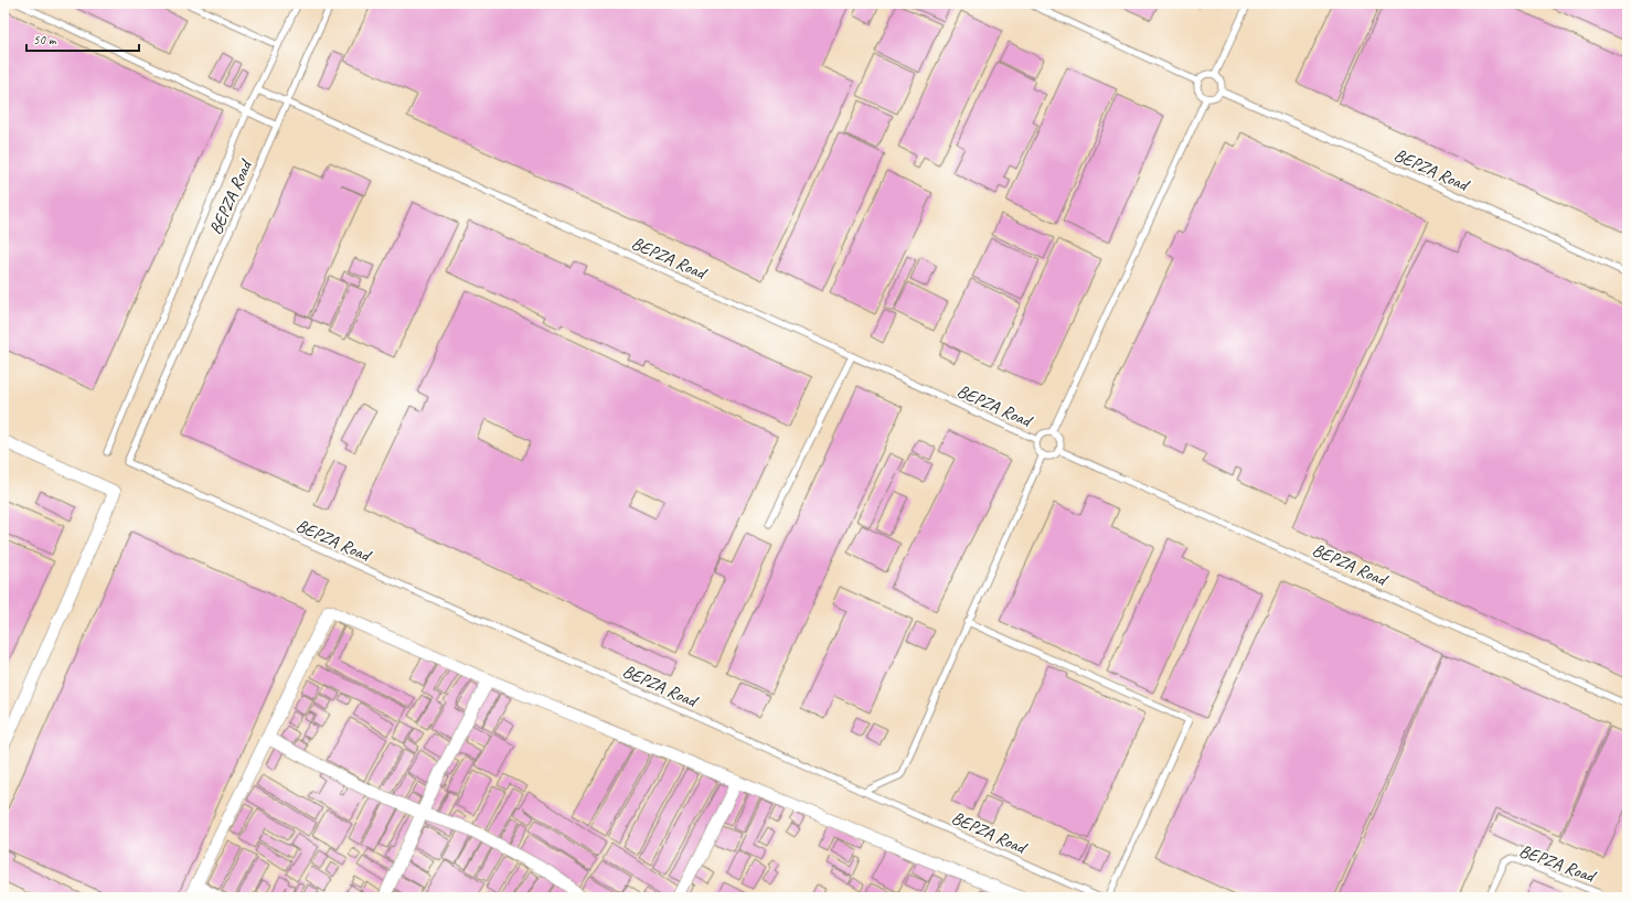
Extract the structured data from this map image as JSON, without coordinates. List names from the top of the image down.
{
  "streets": {
    "lane": ["BEPZA Road"]
  },
  "scale_bar": "50 m"
}
